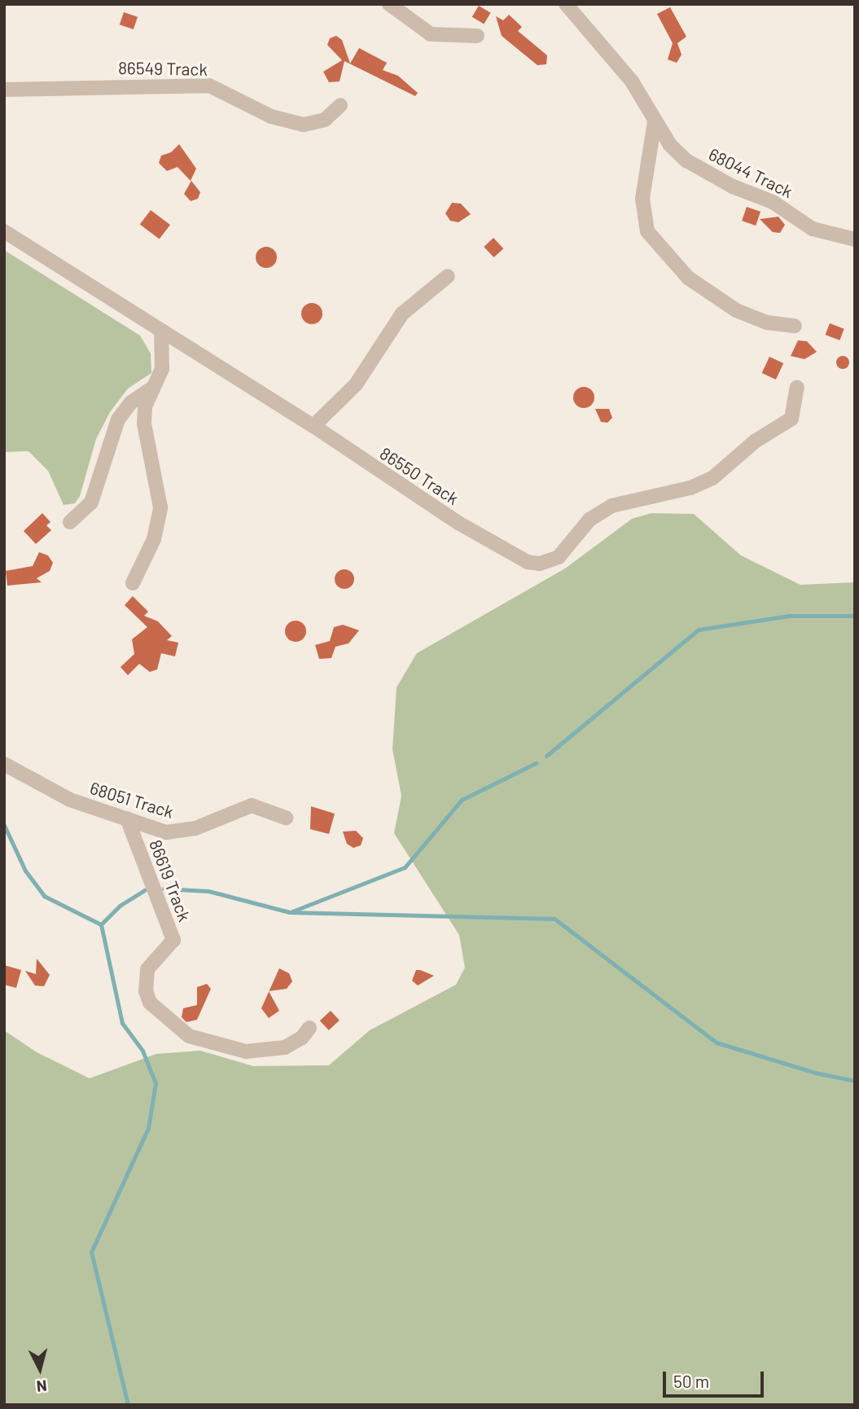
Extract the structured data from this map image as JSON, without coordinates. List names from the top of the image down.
{
  "streets": {
    "street": [
      "86549 Track",
      "68044 Track",
      "86550 Track",
      "68051 Track",
      "86619 Track"
    ]
  },
  "crossings": [
    ["68051 Track", "86619 Track"]
  ],
  "scale_bar": "50 m",
  "north": "bottom"
}
